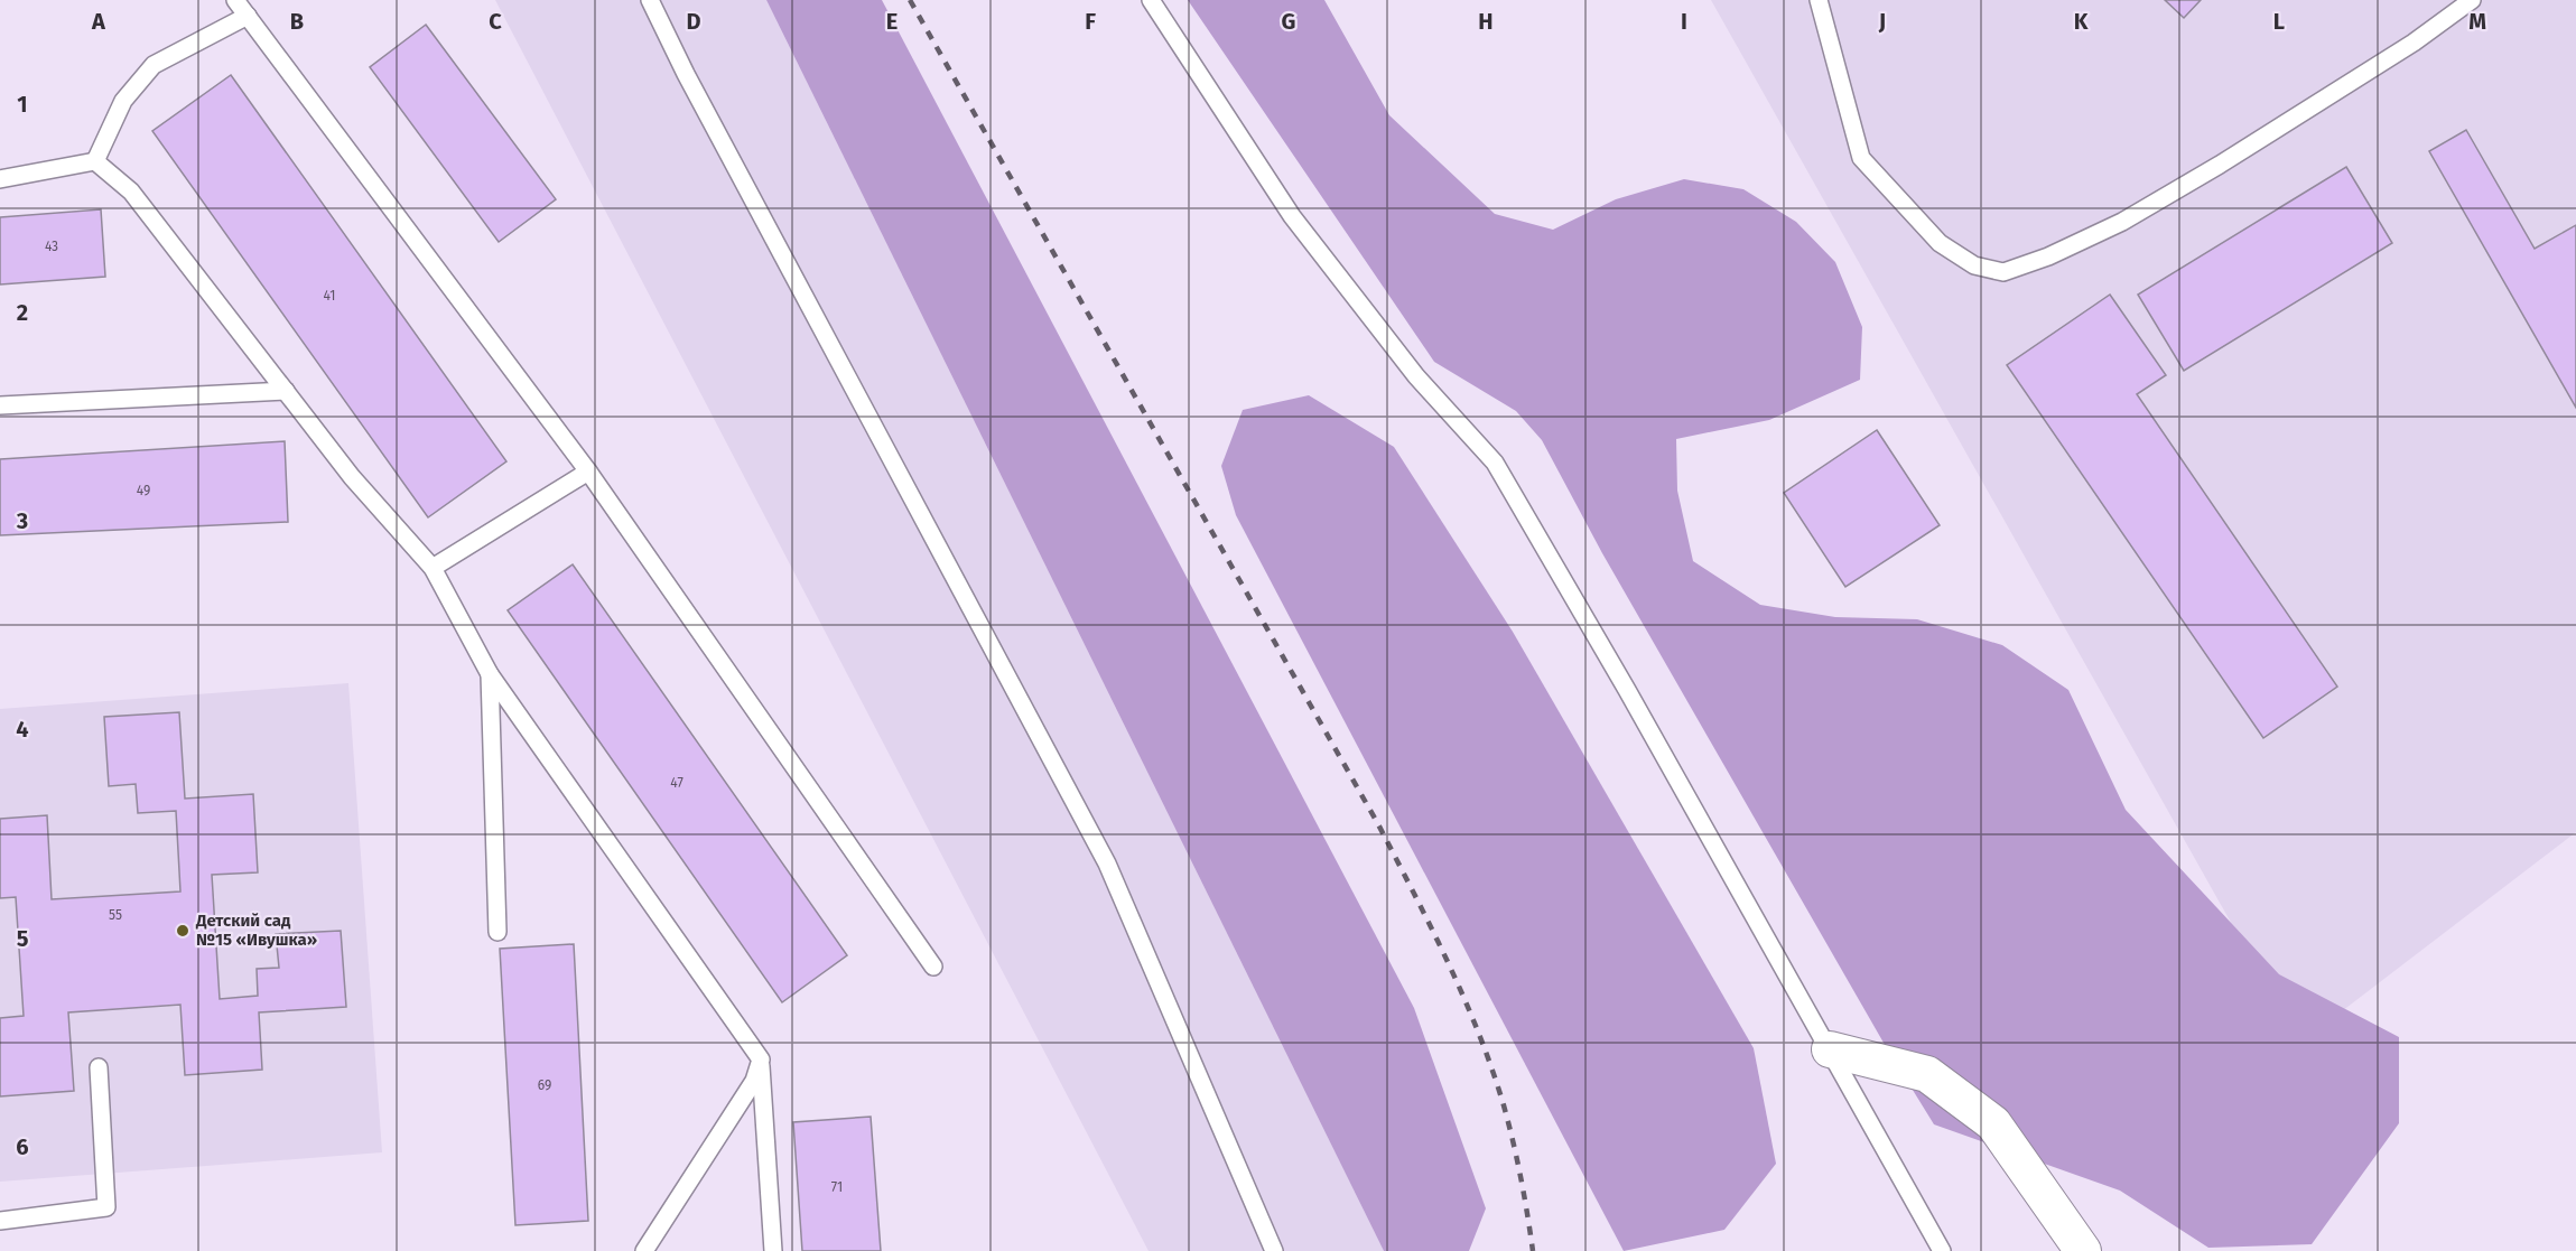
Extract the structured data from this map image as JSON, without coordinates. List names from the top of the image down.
{
  "places": ["Детский сад №15 «Ивушка»"],
  "house_numbers": [
    "43",
    "41",
    "49",
    "47",
    "55",
    "69",
    "71"
  ],
  "grid": {
    "columns": [
      "A",
      "B",
      "C",
      "D",
      "E",
      "F",
      "G",
      "H",
      "I",
      "J",
      "K",
      "L",
      "M"
    ],
    "rows": [
      "1",
      "2",
      "3",
      "4",
      "5",
      "6"
    ]
  }
}
